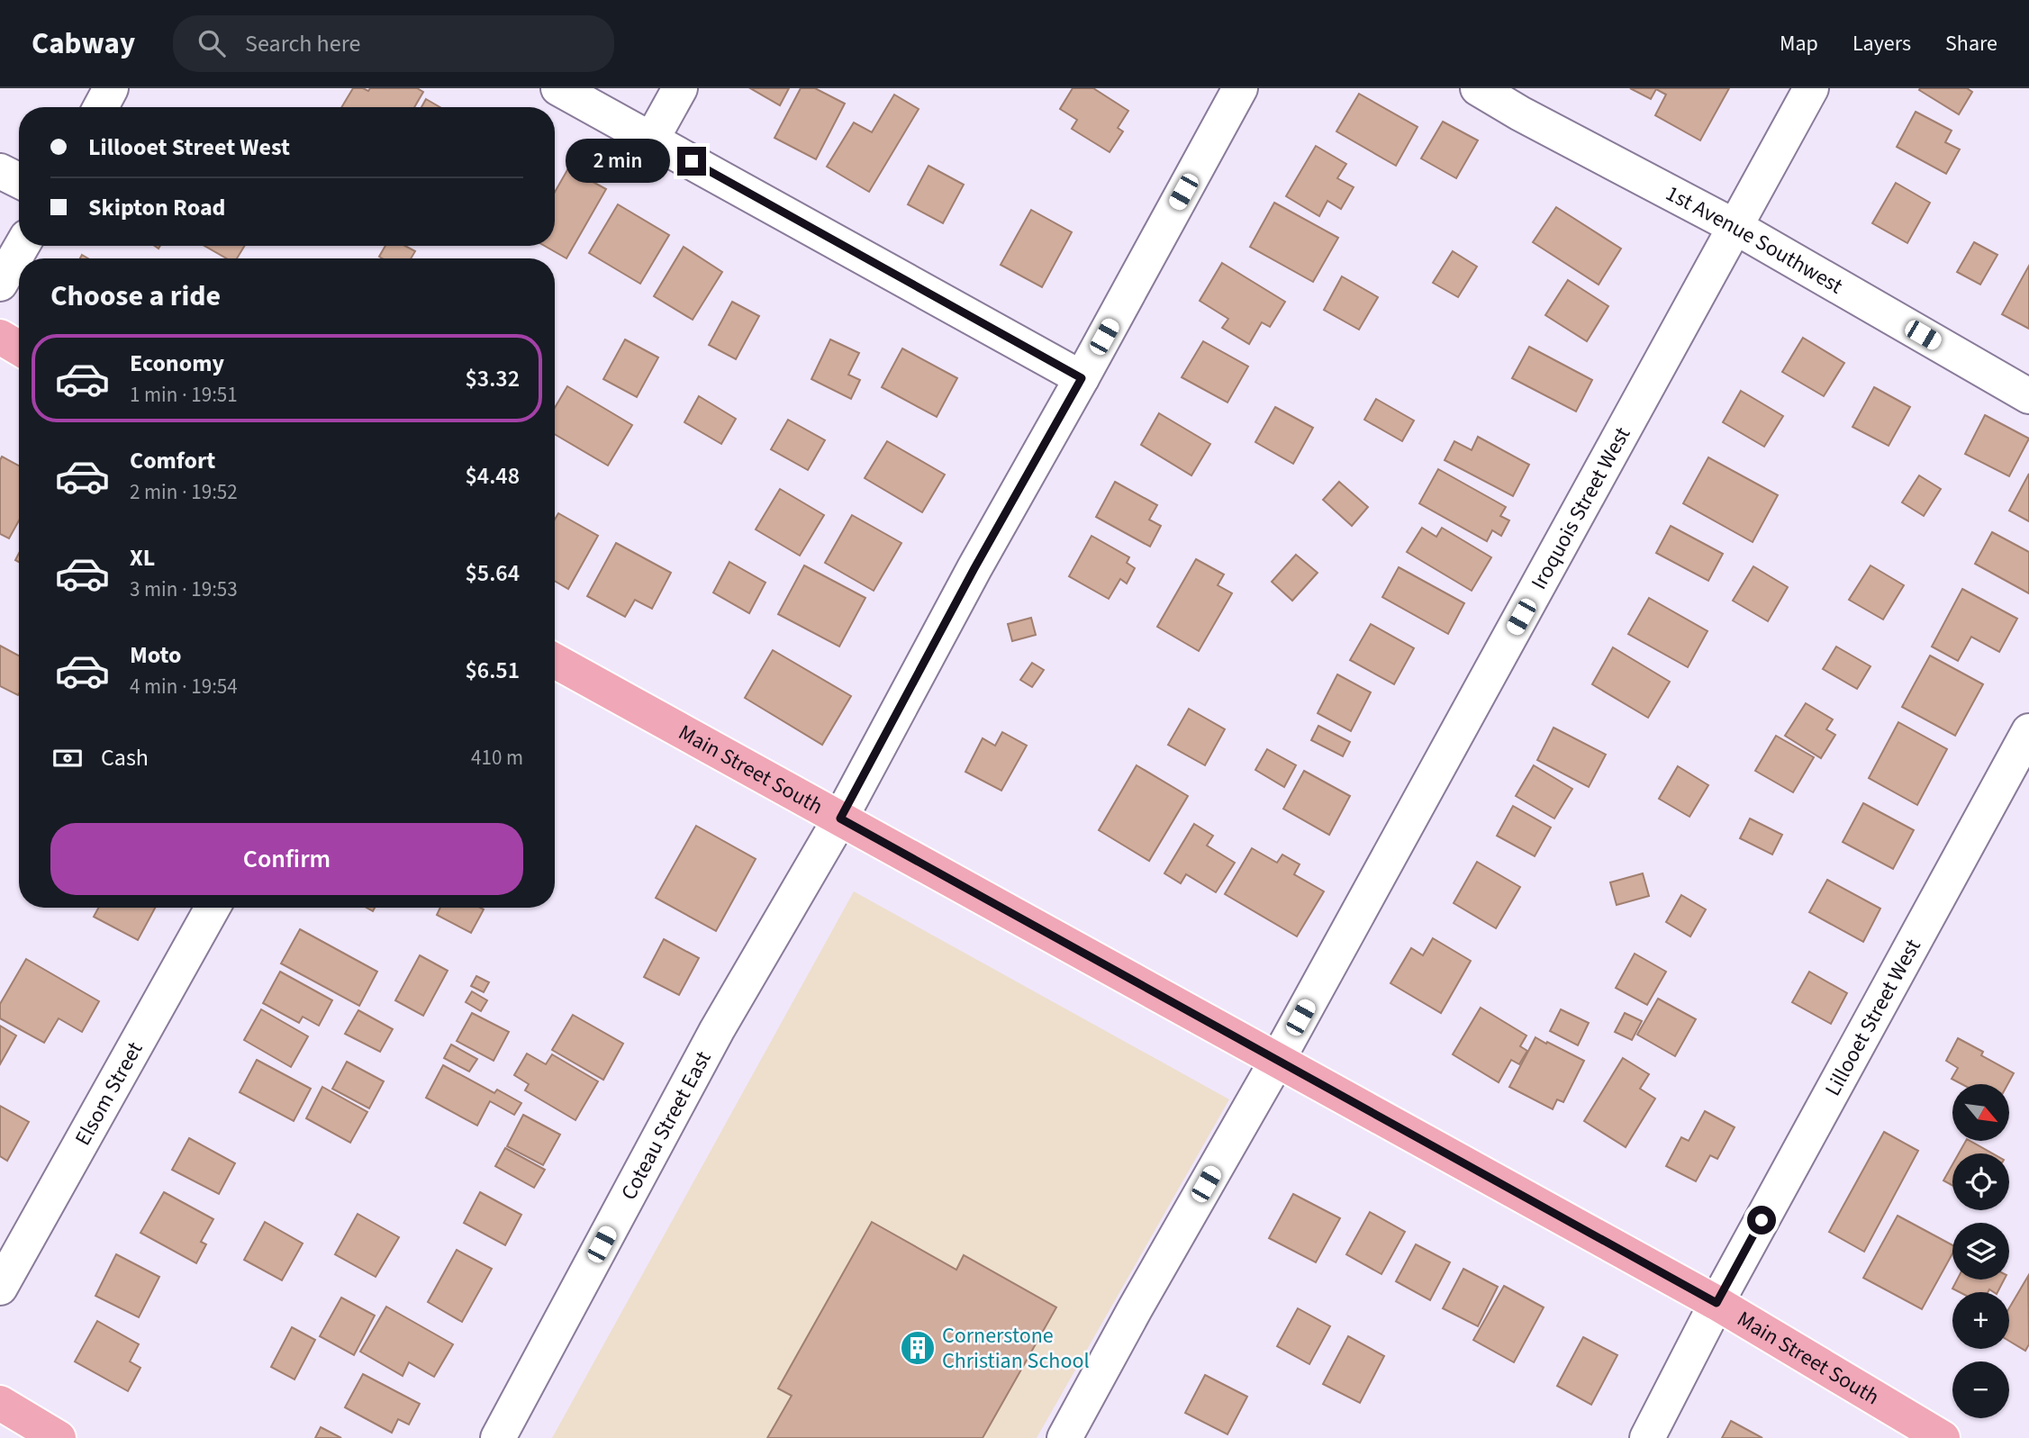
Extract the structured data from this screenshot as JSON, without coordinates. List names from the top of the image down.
{
  "streets": {
    "main road": ["Main Street South"],
    "street": [
      "1st Avenue Southwest",
      "Iroquois Street West",
      "Lillooet Street West",
      "Elsom Street",
      "Coteau Street East"
    ]
  },
  "crossings": [
    ["1st Avenue Southwest", "Iroquois Street West"],
    ["Iroquois Street West", "Main Street South"],
    ["Main Street South", "Lillooet Street West"],
    ["Main Street South", "Coteau Street East"]
  ],
  "places": {
    "building": ["Cornerstone Christian School"]
  },
  "north": "bottom right",
  "page": {
    "header": "Cabway",
    "search": "Search here",
    "nav": ["Map", "Layers", "Share"],
    "banner": ["Lillooet Street West", "Skipton Road"],
    "bubble": "2 min",
    "heading": "Choose a ride",
    "list": [
      {
        "name": "Economy",
        "note": "1 min · 19:51",
        "value": "$3.32"
      },
      {
        "name": "Comfort",
        "note": "2 min · 19:52",
        "value": "$4.48"
      },
      {
        "name": "XL",
        "note": "3 min · 19:53",
        "value": "$5.64"
      },
      {
        "name": "Moto",
        "note": "4 min · 19:54",
        "value": "$6.51"
      }
    ],
    "pay": ["Cash", "410 m"],
    "buttons": "Confirm",
    "map_buttons": ["+", "−"]
  }
}
